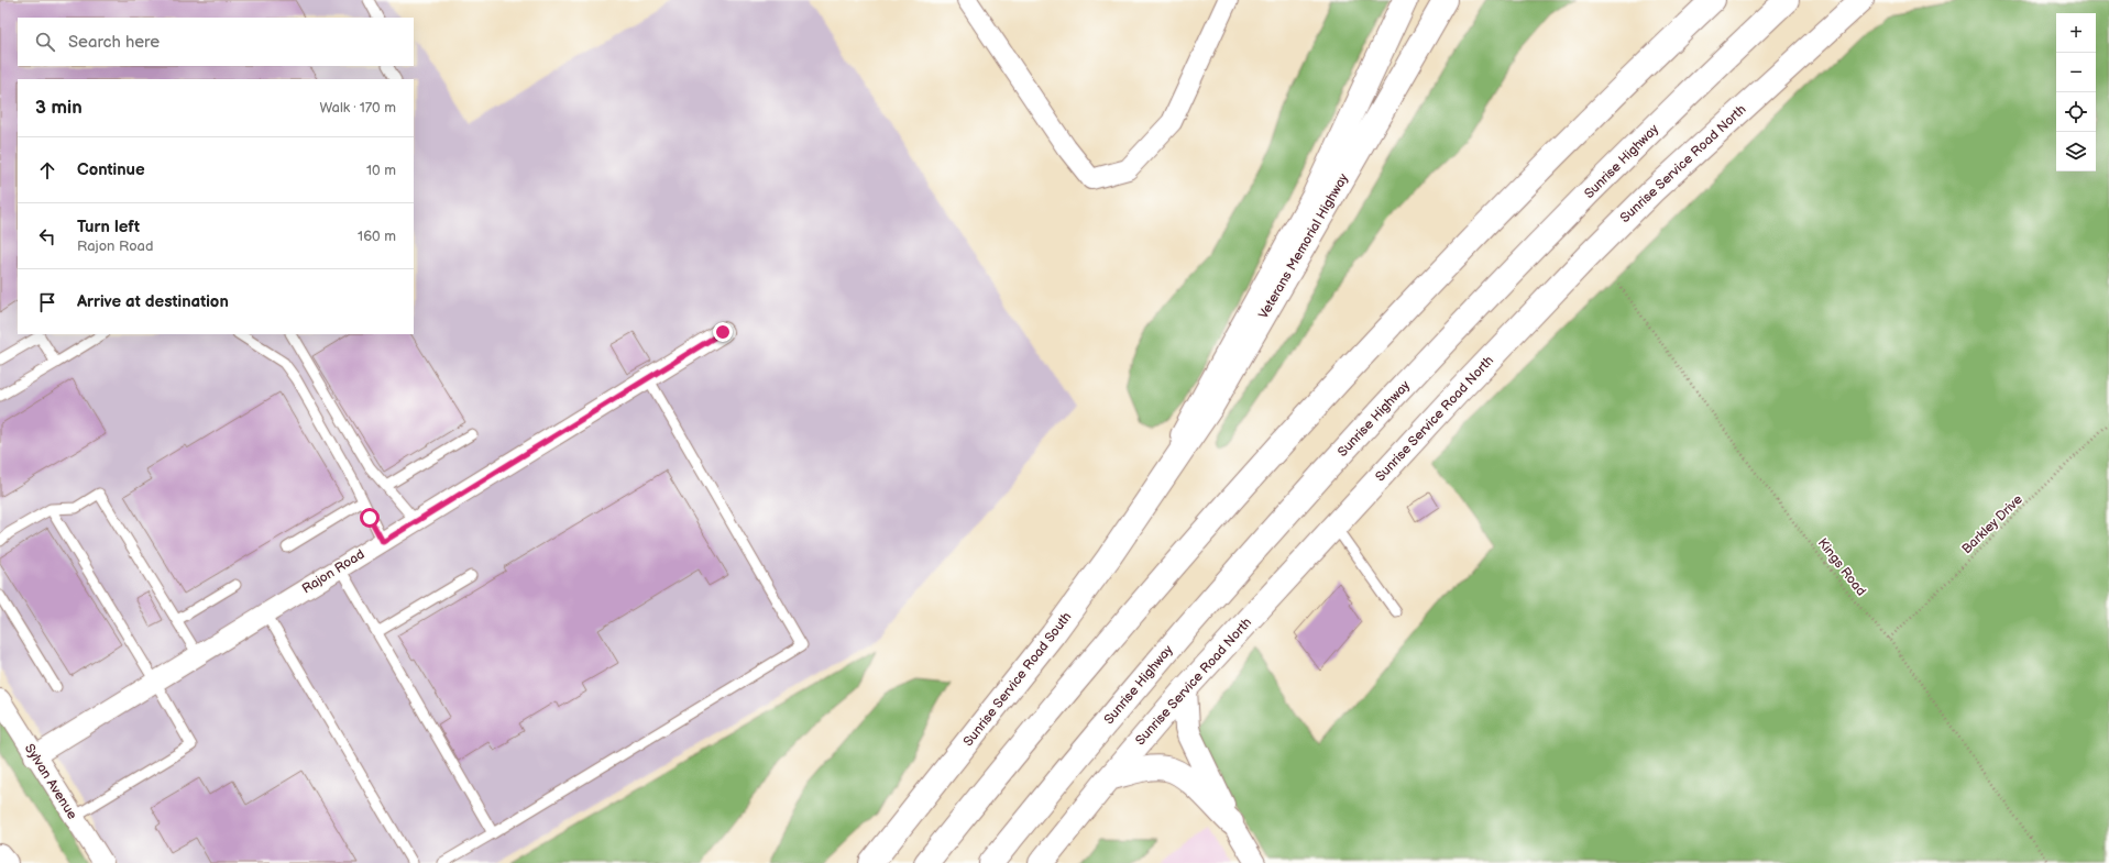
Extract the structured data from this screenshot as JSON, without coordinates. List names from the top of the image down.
{
  "streets": {
    "main road": [
      "Sunrise Highway",
      "Sunrise Service Road North",
      "Veterans Memorial Highway",
      "Sunrise Service Road South"
    ],
    "street": ["Rajon Road", "Sylvan Avenue"],
    "path": ["Barkley Drive", "Kings Road"]
  },
  "crossings": [
    ["Veterans Memorial Highway", "Sunrise Service Road South"],
    ["Barkley Drive", "Kings Road"],
    ["Rajon Road", "Sylvan Avenue"]
  ],
  "page": {
    "map_buttons": ["+", "−"],
    "search": "Search here",
    "heading": ["3 min", "Walk · 170 m"],
    "list": [
      ["Continue", "10 m"],
      ["Turn left", "Rajon Road", "160 m"],
      "Arrive at destination"
    ]
  }
}
